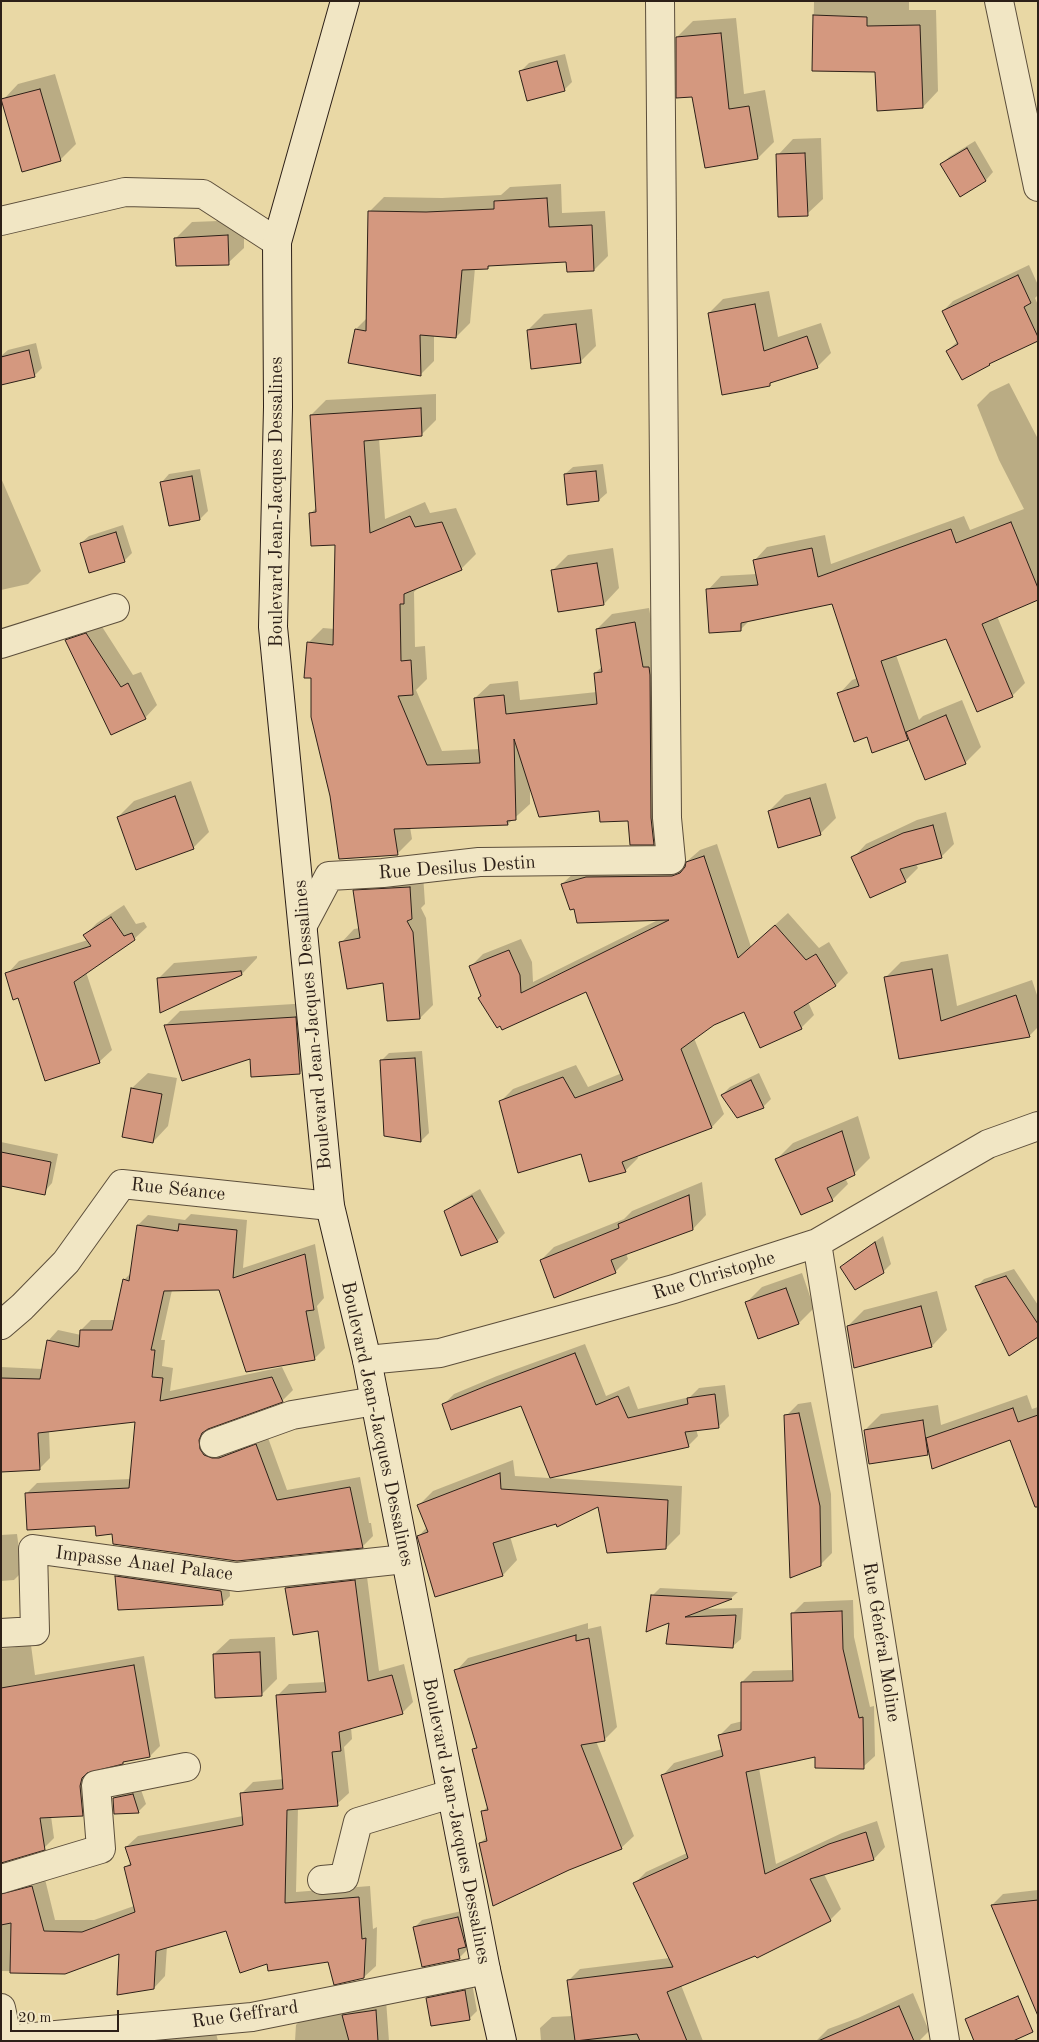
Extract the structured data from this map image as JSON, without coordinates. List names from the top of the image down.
{
  "streets": {
    "street": [
      "Boulevard Jean-Jacques Dessalines",
      "Rue Desilus Destin",
      "Rue Séance",
      "Rue Christophe",
      "Impasse Anael Palace",
      "Rue Général Moline",
      "Rue Geffrard"
    ]
  },
  "crossings": [
    ["Boulevard Jean-Jacques Dessalines", "Rue Desilus Destin"],
    ["Boulevard Jean-Jacques Dessalines", "Rue Séance"],
    ["Boulevard Jean-Jacques Dessalines", "Rue Christophe"],
    ["Boulevard Jean-Jacques Dessalines", "Impasse Anael Palace"],
    ["Boulevard Jean-Jacques Dessalines", "Rue Geffrard"],
    ["Rue Christophe", "Rue Général Moline"]
  ],
  "scale_bar": "20 m"
}
